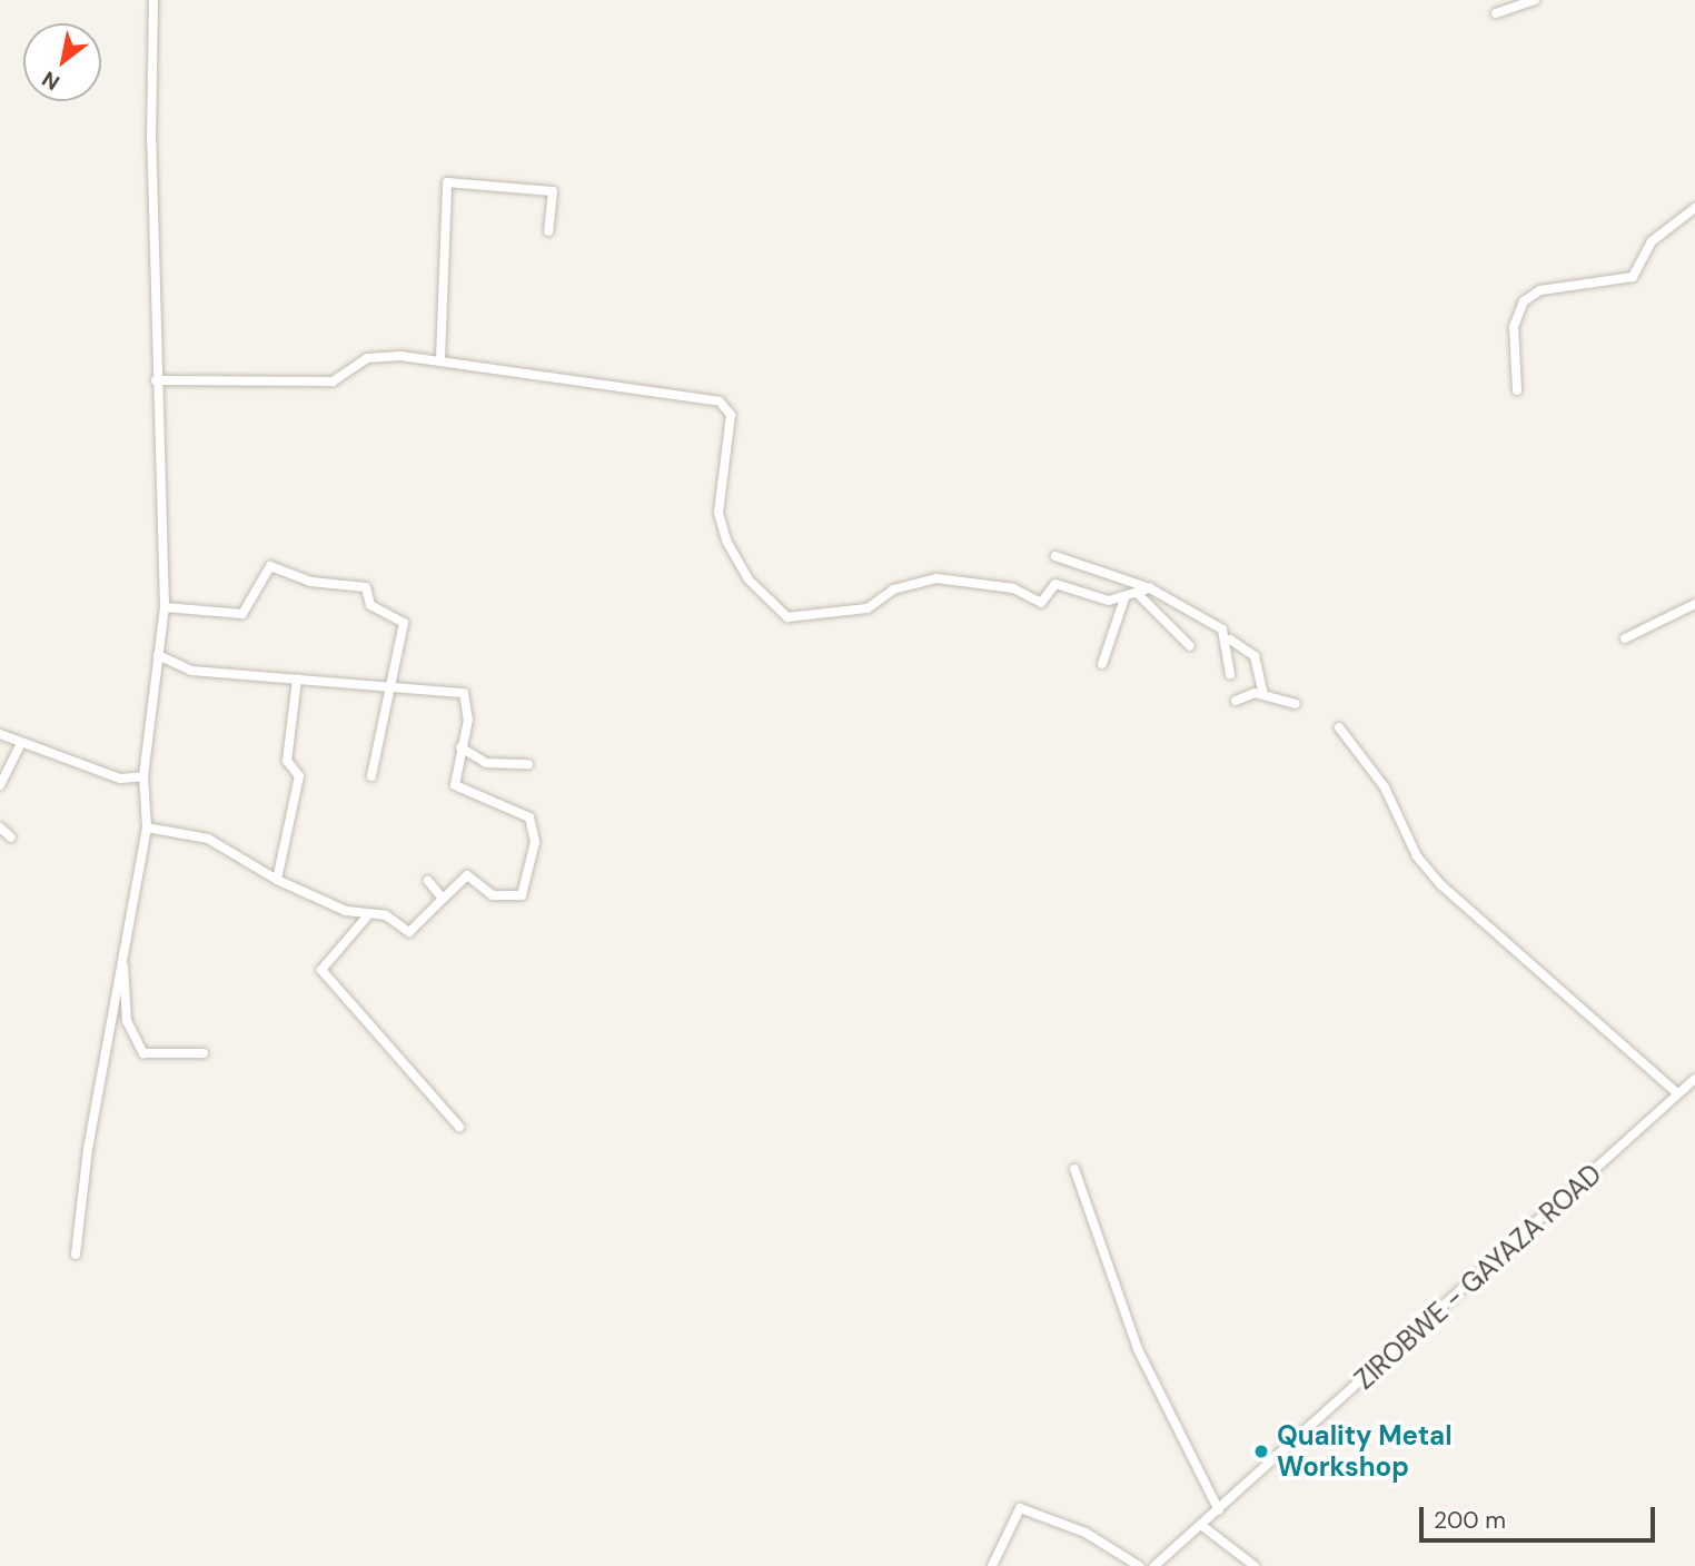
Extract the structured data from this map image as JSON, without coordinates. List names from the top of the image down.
{
  "streets": {
    "street": ["ZIROBWE - GAYAZA ROAD"]
  },
  "places": ["Quality Metal Workshop"],
  "scale_bar": "200 m",
  "north": "bottom left"
}
